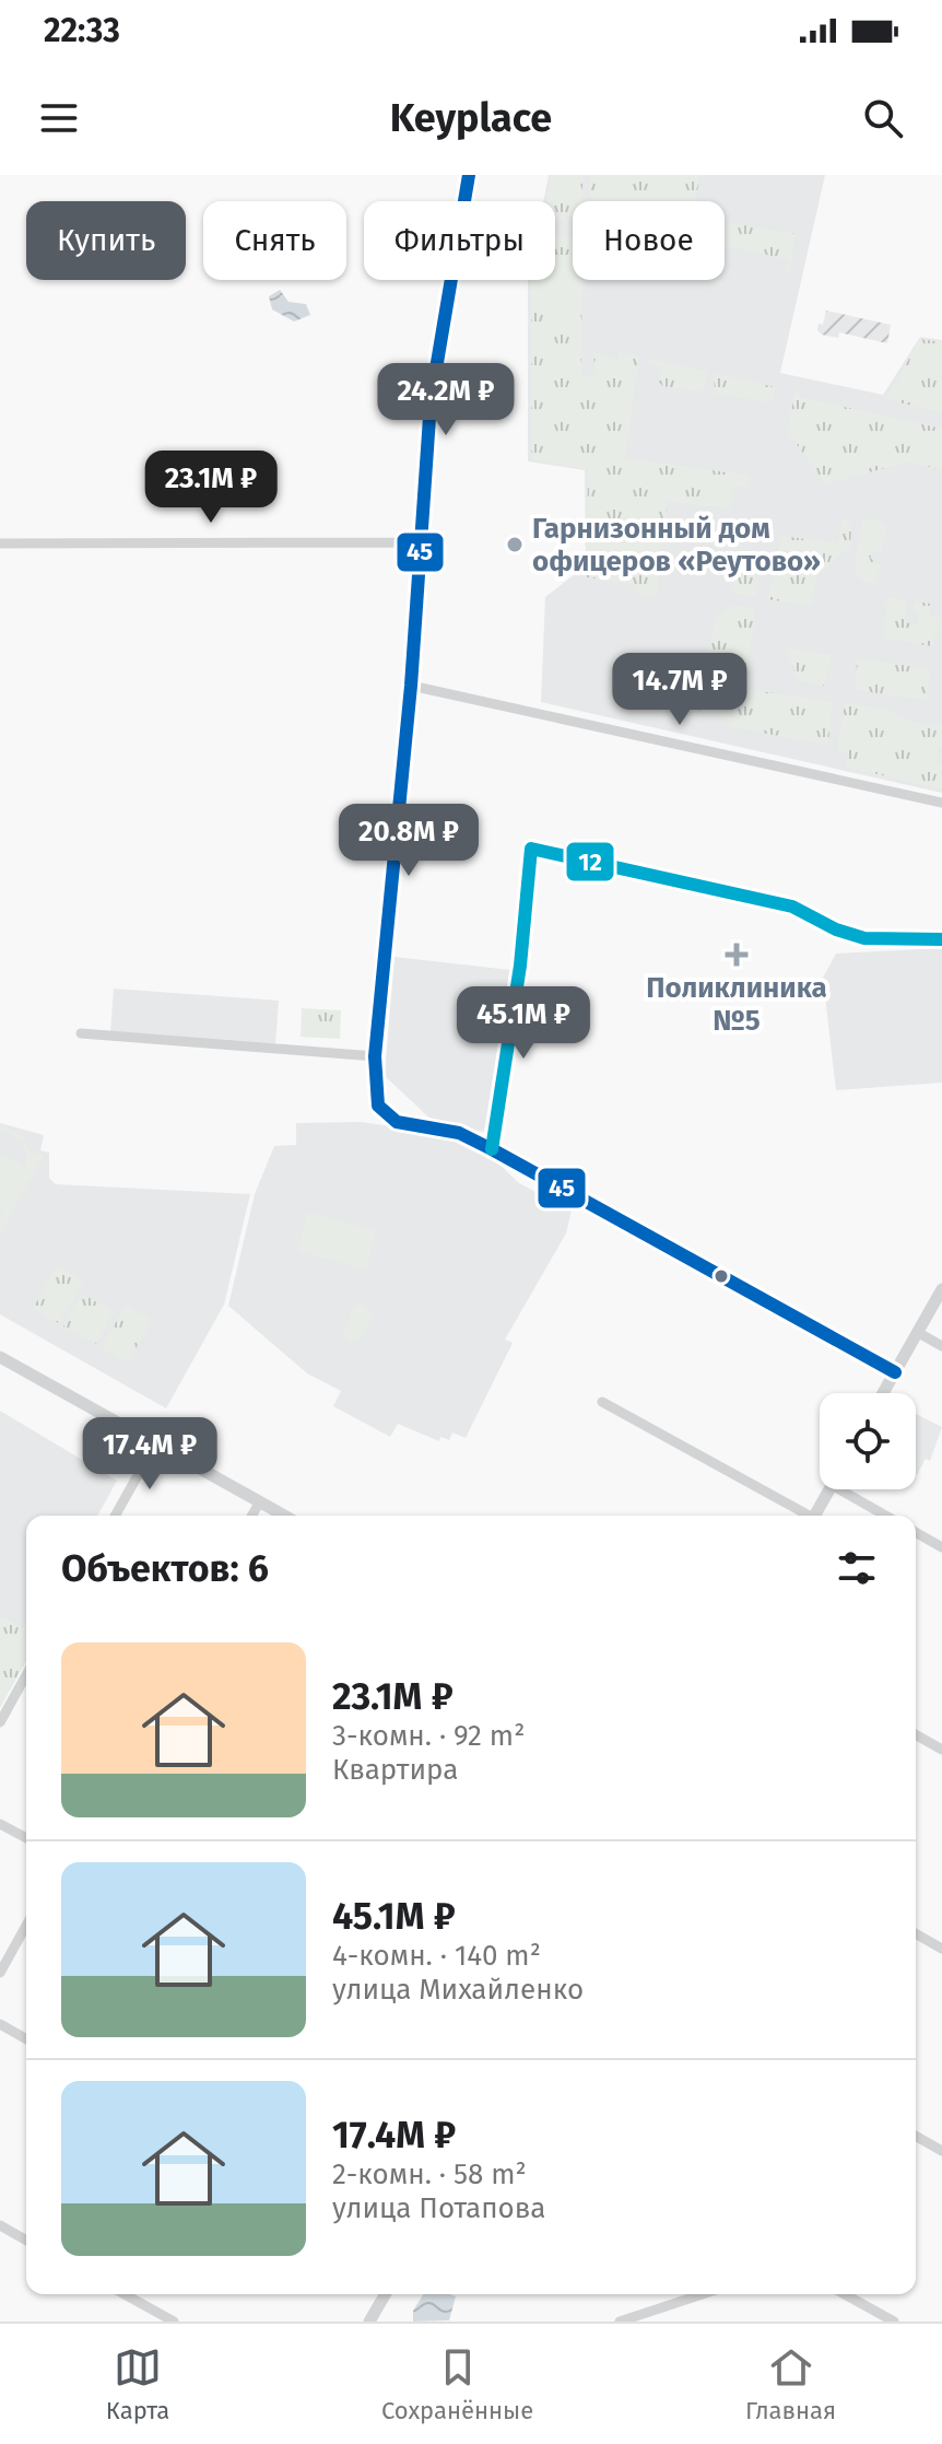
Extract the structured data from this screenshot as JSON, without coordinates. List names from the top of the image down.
{
  "places": {
    "other": ["Гарнизонный дом офицеров «Реутово»"],
    "health": ["Поликлиника №5"]
  },
  "lines": ["transit line 45", "transit line 12"],
  "page": {
    "status": "22:33",
    "header": "Keyplace",
    "chip": [
      "Купить",
      "Снять",
      "Фильтры",
      "Новое"
    ],
    "price": [
      "24.2M ₽",
      "23.1M ₽",
      "14.7M ₽",
      "20.8M ₽",
      "45.1M ₽",
      "17.4M ₽"
    ],
    "heading": "Объектов: 6",
    "list": [
      {
        "name": "23.1M ₽",
        "note": "3-комн. · 92 m² · Квартира"
      },
      {
        "name": "45.1M ₽",
        "note": "4-комн. · 140 m² · улица Михайленко"
      },
      {
        "name": "17.4M ₽",
        "note": "2-комн. · 58 m² · улица Потапова"
      }
    ],
    "tabs": ["Карта", "Сохранённые", "Главная"]
  }
}
